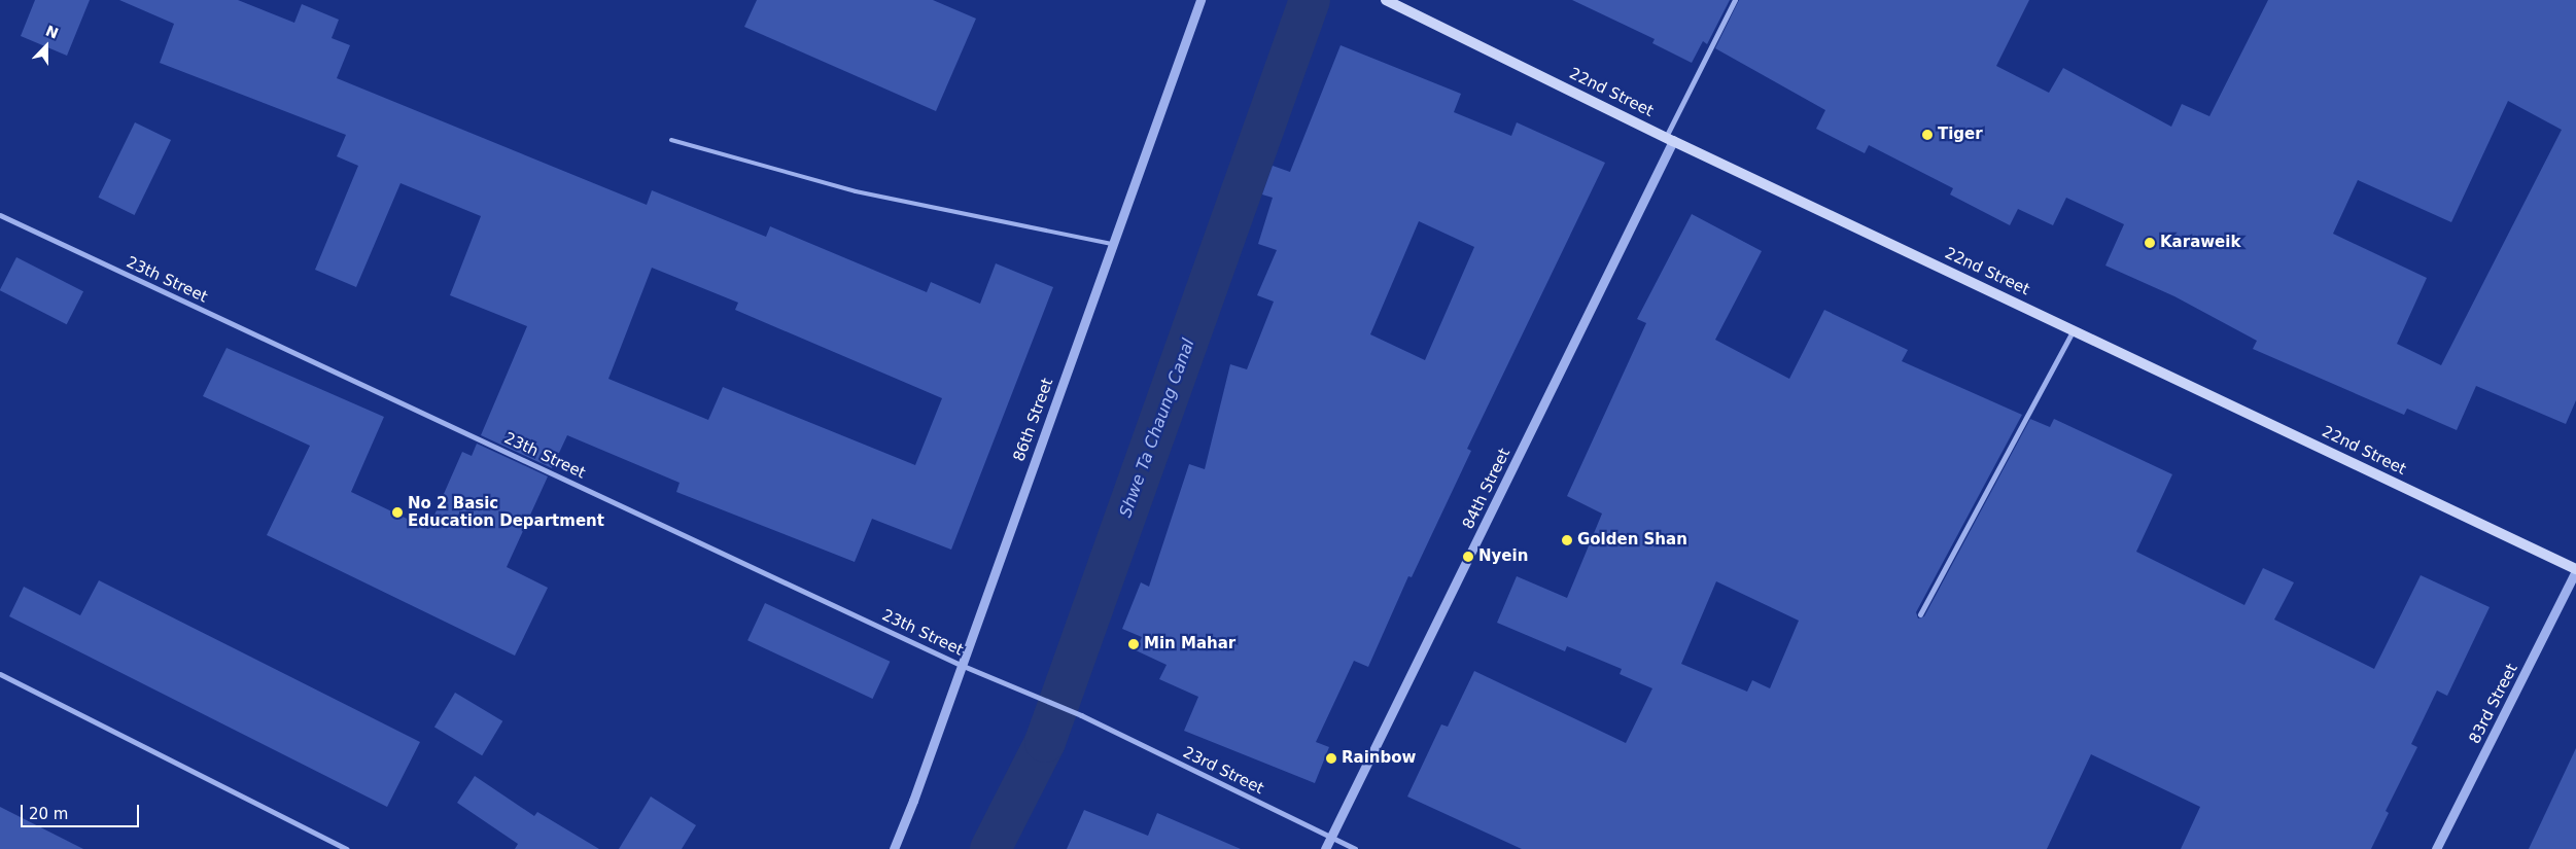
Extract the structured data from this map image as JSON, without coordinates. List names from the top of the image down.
{
  "streets": {
    "main road": ["22nd Street"],
    "street": [
      "23th Street",
      "86th Street",
      "84th Street",
      "83rd Street",
      "23rd Street"
    ]
  },
  "crossings": [
    ["22nd Street", "84th Street"],
    ["22nd Street", "83rd Street"],
    ["23th Street", "86th Street"],
    ["23th Street", "23rd Street"],
    ["84th Street", "23rd Street"]
  ],
  "water": ["Shwe Ta Chaung Canal"],
  "places": [
    "Tiger",
    "Karaweik",
    "No 2 Basic Education Department",
    "Golden Shan",
    "Nyein",
    "Min Mahar",
    "Rainbow"
  ],
  "scale_bar": "20 m",
  "north": "top"
}
